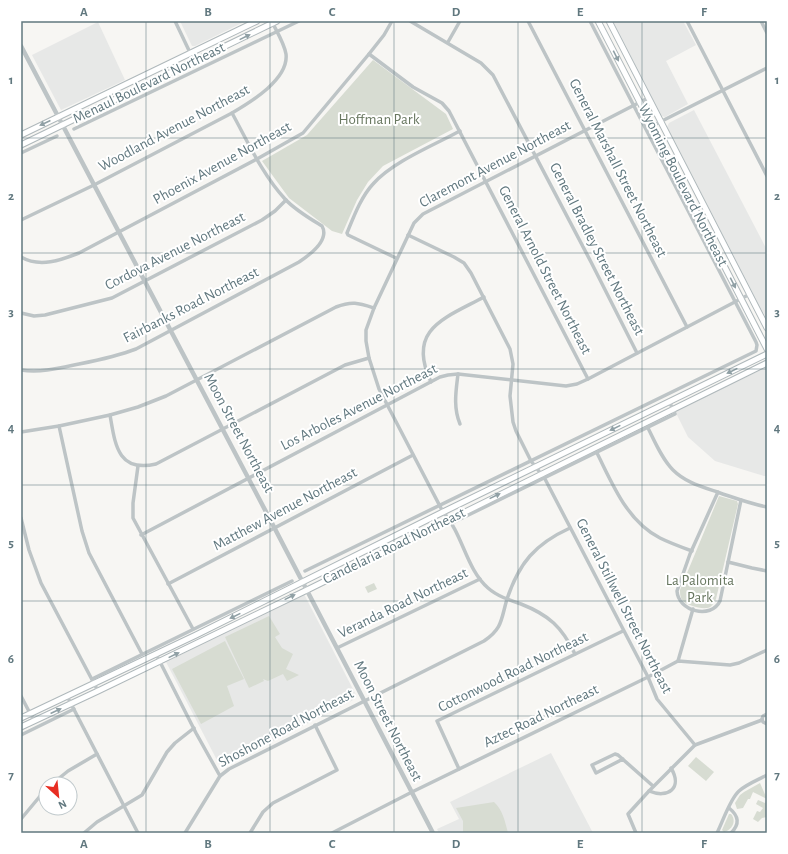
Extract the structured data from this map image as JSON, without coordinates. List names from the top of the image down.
{
  "streets": {
    "main road": ["Menaul Boulevard Northeast", "Wyoming Boulevard Northeast", "Candelaria Road Northeast"],
    "street": [
      "Woodland Avenue Northeast",
      "Phoenix Avenue Northeast",
      "Claremont Avenue Northeast",
      "General Marshall Street Northeast",
      "General Bradley Street Northeast",
      "Cordova Avenue Northeast",
      "General Arnold Street Northeast",
      "Fairbanks Road Northeast",
      "Los Arboles Avenue Northeast",
      "Moon Street Northeast",
      "Matthew Avenue Northeast",
      "Veranda Road Northeast",
      "General Stillwell Street Northeast",
      "Cottonwood Road Northeast",
      "Aztec Road Northeast",
      "Shoshone Road Northeast"
    ]
  },
  "crossings": [
    ["Menaul Boulevard Northeast", "Woodland Avenue Northeast"],
    ["Menaul Boulevard Northeast", "Moon Street Northeast"],
    ["Woodland Avenue Northeast", "Moon Street Northeast"],
    ["Phoenix Avenue Northeast", "General Arnold Street Northeast"],
    ["Phoenix Avenue Northeast", "Moon Street Northeast"],
    ["Claremont Avenue Northeast", "General Marshall Street Northeast"],
    ["Claremont Avenue Northeast", "Wyoming Boulevard Northeast"],
    ["Claremont Avenue Northeast", "General Bradley Street Northeast"],
    ["Claremont Avenue Northeast", "General Arnold Street Northeast"],
    ["Claremont Avenue Northeast", "Los Arboles Avenue Northeast"],
    ["Claremont Avenue Northeast", "Matthew Avenue Northeast"],
    ["Claremont Avenue Northeast", "Candelaria Road Northeast"],
    ["Claremont Avenue Northeast", "Veranda Road Northeast"],
    ["Claremont Avenue Northeast", "General Stillwell Street Northeast"],
    ["Claremont Avenue Northeast", "Cottonwood Road Northeast"],
    ["Claremont Avenue Northeast", "Shoshone Road Northeast"],
    ["General Marshall Street Northeast", "Los Arboles Avenue Northeast"],
    ["Wyoming Boulevard Northeast", "Los Arboles Avenue Northeast"],
    ["General Bradley Street Northeast", "Los Arboles Avenue Northeast"],
    ["Cordova Avenue Northeast", "Fairbanks Road Northeast"],
    ["Cordova Avenue Northeast", "Moon Street Northeast"],
    ["General Arnold Street Northeast", "Los Arboles Avenue Northeast"],
    ["Fairbanks Road Northeast", "Moon Street Northeast"],
    ["Los Arboles Avenue Northeast", "Moon Street Northeast"],
    ["Los Arboles Avenue Northeast", "General Stillwell Street Northeast"],
    ["Moon Street Northeast", "Matthew Avenue Northeast"],
    ["Moon Street Northeast", "Candelaria Road Northeast"],
    ["Moon Street Northeast", "Veranda Road Northeast"],
    ["Moon Street Northeast", "Aztec Road Northeast"],
    ["Moon Street Northeast", "Shoshone Road Northeast"],
    ["Candelaria Road Northeast", "General Stillwell Street Northeast"],
    ["General Stillwell Street Northeast", "Cottonwood Road Northeast"],
    ["General Stillwell Street Northeast", "Aztec Road Northeast"],
    ["General Stillwell Street Northeast", "Shoshone Road Northeast"],
    ["Cottonwood Road Northeast", "Aztec Road Northeast"]
  ],
  "parks": ["Hoffman Park", "La Palomita Park"],
  "north": "bottom right",
  "grid": {
    "columns": [
      "A",
      "B",
      "C",
      "D",
      "E",
      "F"
    ],
    "rows": [
      "1",
      "2",
      "3",
      "4",
      "5",
      "6",
      "7"
    ]
  }
}
